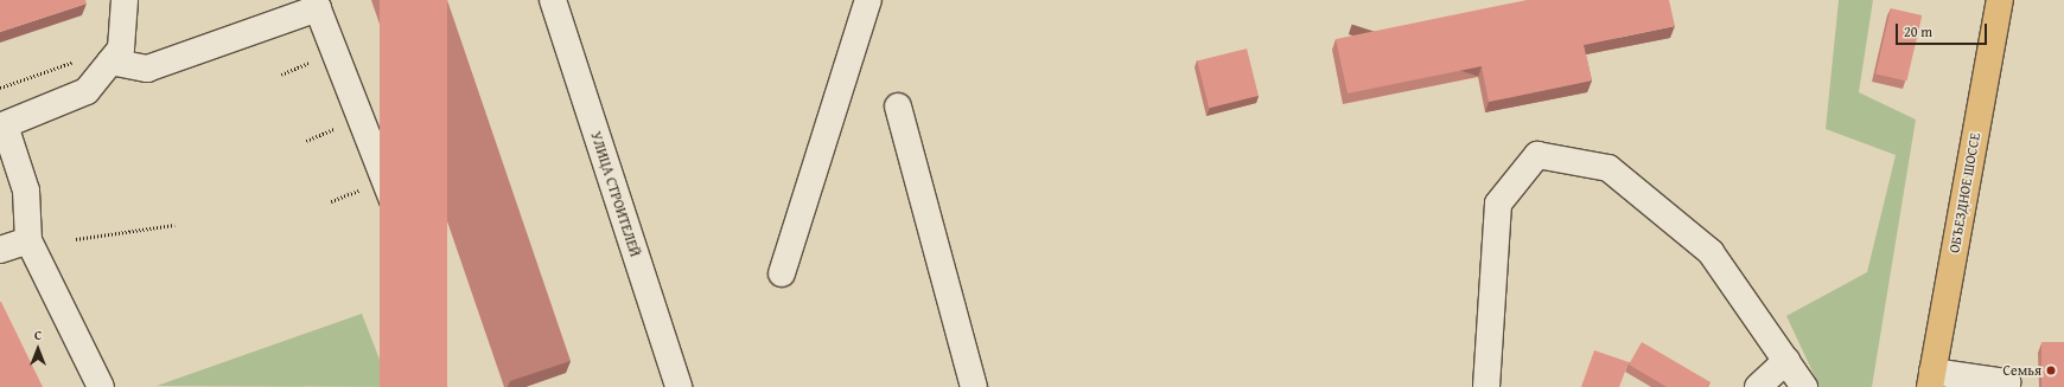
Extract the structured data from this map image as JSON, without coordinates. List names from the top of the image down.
{
  "streets": {
    "main road": ["ОБЪЕЗДНОЕ ШОССЕ"],
    "street": ["УЛИЦА СТРОИТЕЛЕЙ"]
  },
  "places": ["Семья"],
  "scale_bar": "20 m",
  "north": "top"
}
